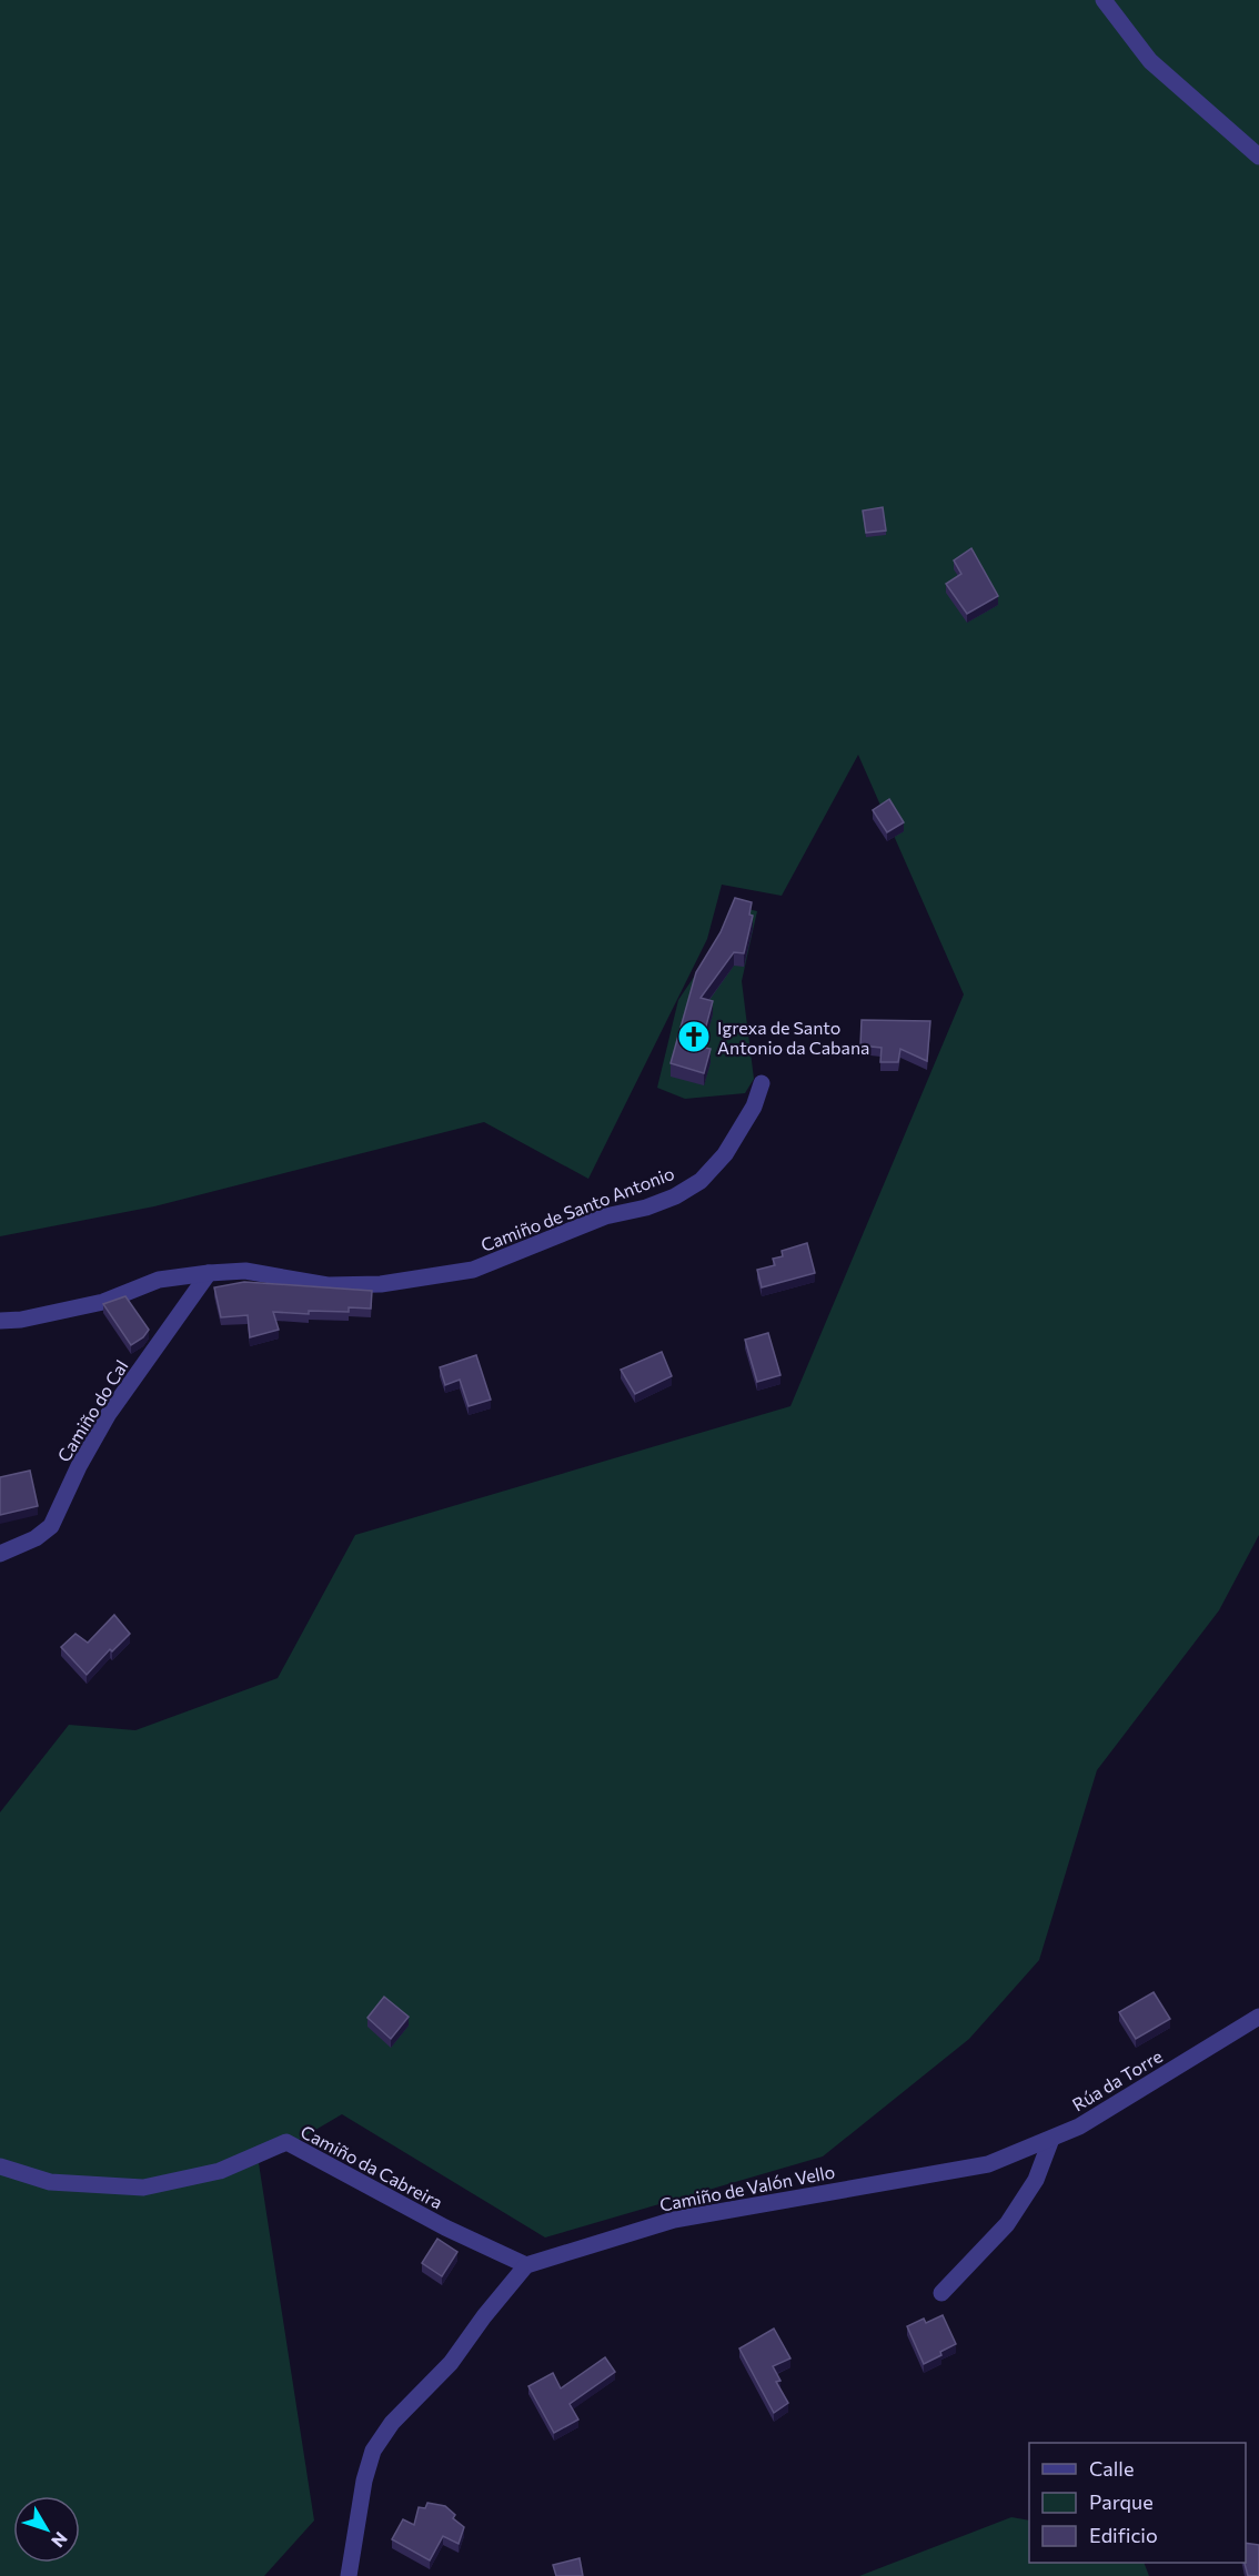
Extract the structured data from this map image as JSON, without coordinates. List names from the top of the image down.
{
  "streets": {
    "street": [
      "Camiño de Santo Antonio",
      "Camiño do Cal",
      "Rúa da Torre",
      "Camiño da Cabreira",
      "Camiño de Valón Vello"
    ]
  },
  "crossings": [
    ["Camiño de Santo Antonio", "Camiño do Cal"],
    ["Rúa da Torre", "Camiño de Valón Vello"],
    ["Camiño da Cabreira", "Camiño de Valón Vello"]
  ],
  "places": {
    "church": ["Igrexa de Santo Antonio da Cabana"]
  },
  "legend": ["Calle", "Parque", "Edificio"],
  "north": "bottom right"
}
